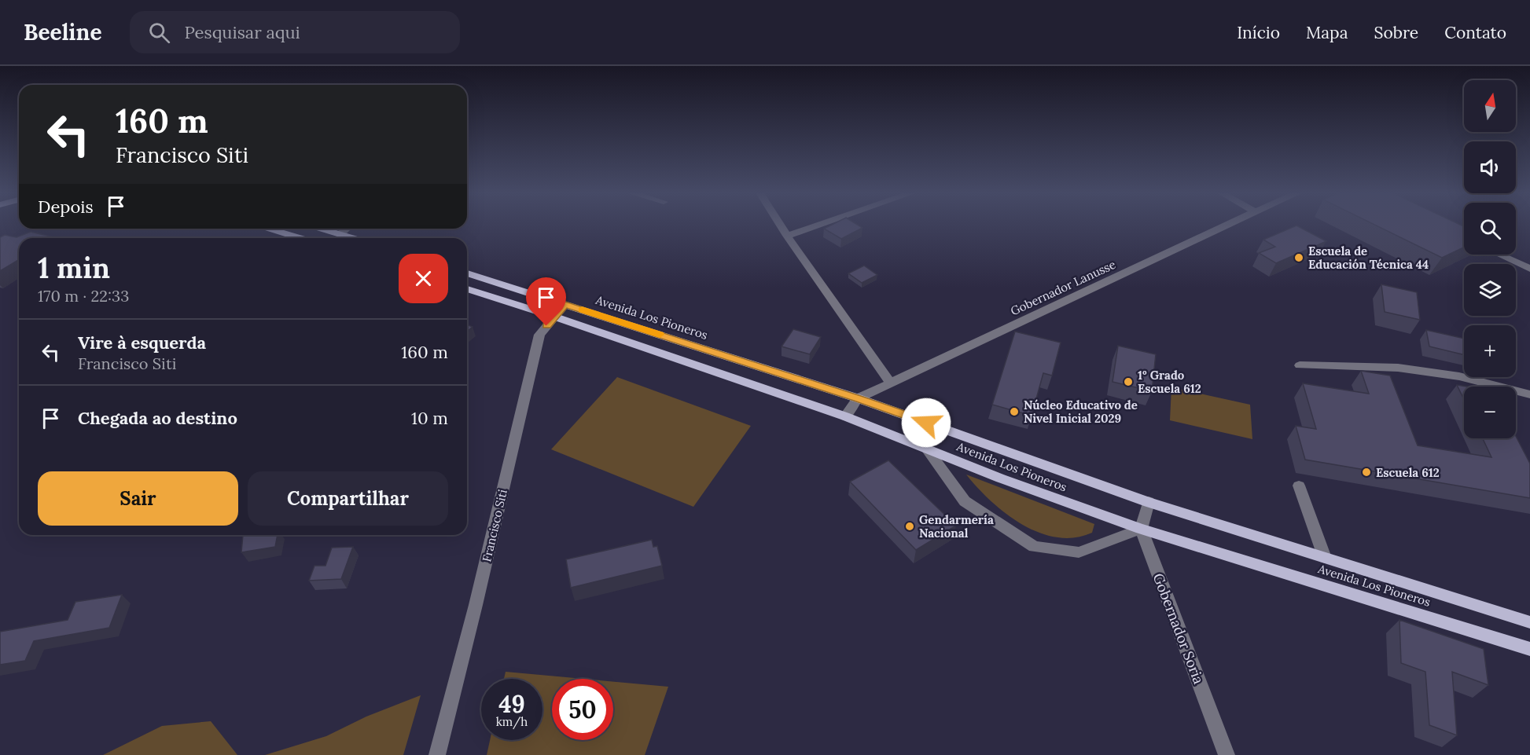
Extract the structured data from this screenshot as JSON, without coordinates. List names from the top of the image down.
{
  "streets": {
    "main road": ["Avenida Los Pioneros"],
    "street": ["Gobernador Lanusse", "Francisco Siti", "Gobernador Soria"]
  },
  "crossings": [
    ["Gobernador Lanusse", "Avenida Los Pioneros"],
    ["Avenida Los Pioneros", "Francisco Siti"],
    ["Avenida Los Pioneros", "Gobernador Soria"]
  ],
  "places": [
    "Escuela de Educación Técnica 44",
    "1º Grado Escuela 612",
    "Núcleo Educativo de Nivel Inicial 2029",
    "Escuela 612",
    "Gendarmería Nacional"
  ],
  "north": "top",
  "page": {
    "header": "Beeline",
    "search": "Pesquisar aqui",
    "nav": [
      "Início",
      "Mapa",
      "Sobre",
      "Contato"
    ],
    "map_buttons": ["+", "−"],
    "turn": ["160 m", "Francisco Siti"],
    "then": "Depois",
    "heading": ["1 min", "170 m · 22:33"],
    "list": [
      {
        "name": "Vire à esquerda",
        "note": "Francisco Siti",
        "value": "160 m"
      },
      {
        "name": "Chegada ao destino",
        "value": "10 m"
      }
    ],
    "buttons": ["Sair", "Compartilhar"],
    "speed": "49 km/h",
    "limit": "50"
  }
}
